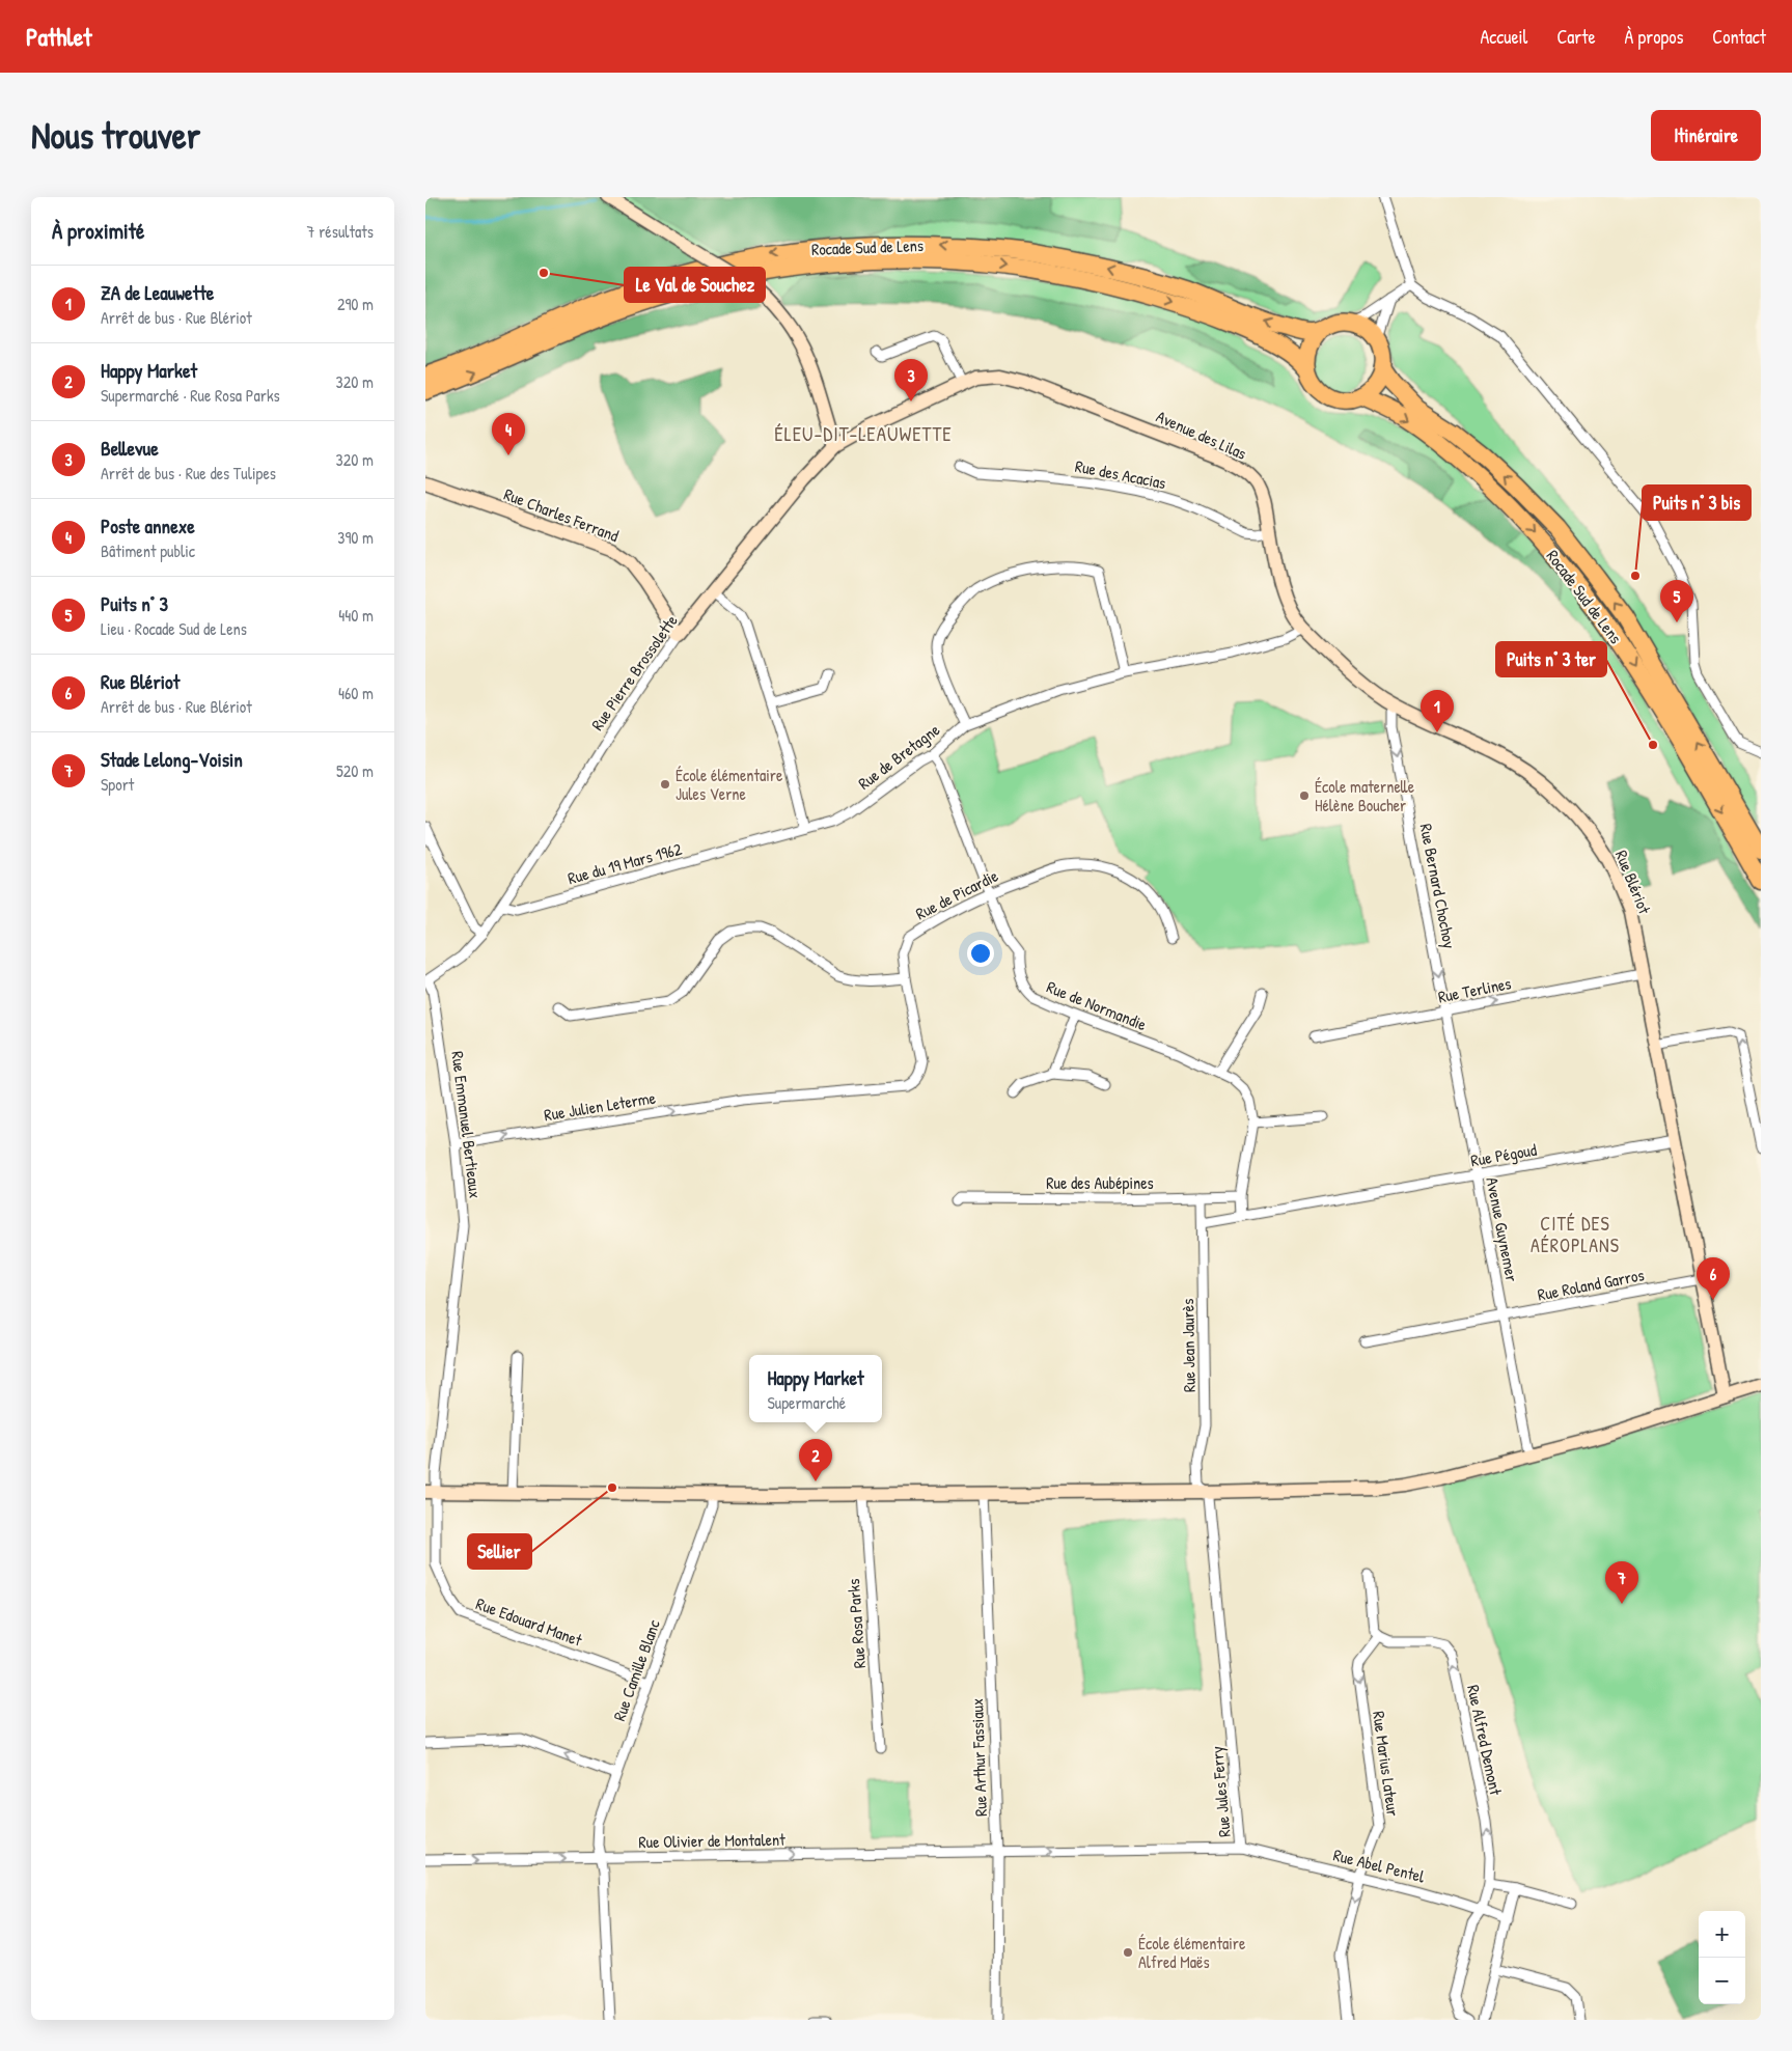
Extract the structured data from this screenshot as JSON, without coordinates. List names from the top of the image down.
{
  "streets": {
    "highway": ["Rocade Sud de Lens"],
    "street": [
      "Avenue des Lilas",
      "Rue des Acacias",
      "Rue Charles Ferrand",
      "Rue Pierre Brossolette",
      "Rue de Bretagne",
      "Rue du 19 Mars 1962",
      "Rue Blériot",
      "Rue Bernard Chochoy",
      "Rue de Picardie",
      "Rue Terlines",
      "Rue de Normandie",
      "Rue Julien Leterme",
      "Rue Emmanuel Bertieaux",
      "Rue Pégoud",
      "Rue des Aubépines",
      "Avenue Guynemer",
      "Rue Roland Garros",
      "Rue Jean Jaurès",
      "Rue Edouard Manet",
      "Rue Rosa Parks",
      "Rue Camille Blanc",
      "Rue Alfred Demont",
      "Rue Arthur Fassiaux",
      "Rue Marius Lateur",
      "Rue Jules Ferry",
      "Rue Olivier de Montalent",
      "Rue Abel Pentel"
    ]
  },
  "crossings": [
    ["Avenue des Lilas", "Rue des Acacias"],
    ["Avenue des Lilas", "Rue Pierre Brossolette"],
    ["Avenue des Lilas", "Rue de Bretagne"],
    ["Avenue des Lilas", "Rue Blériot"],
    ["Avenue des Lilas", "Rue Bernard Chochoy"],
    ["Rue Charles Ferrand", "Rue Pierre Brossolette"],
    ["Rue Pierre Brossolette", "Rue du 19 Mars 1962"],
    ["Rue Pierre Brossolette", "Rue Emmanuel Bertieaux"],
    ["Rue de Bretagne", "Rue du 19 Mars 1962"],
    ["Rue de Bretagne", "Rue de Normandie"],
    ["Rue Blériot", "Rue Bernard Chochoy"],
    ["Rue Blériot", "Rue Terlines"],
    ["Rue Blériot", "Rue Pégoud"],
    ["Rue Blériot", "Rue Roland Garros"],
    ["Rue Bernard Chochoy", "Rue Terlines"],
    ["Rue Bernard Chochoy", "Avenue Guynemer"],
    ["Rue de Picardie", "Rue de Normandie"],
    ["Rue de Picardie", "Rue Julien Leterme"],
    ["Rue Terlines", "Avenue Guynemer"],
    ["Rue Julien Leterme", "Rue Emmanuel Bertieaux"],
    ["Rue Emmanuel Bertieaux", "Rue Edouard Manet"],
    ["Rue Pégoud", "Avenue Guynemer"],
    ["Rue Pégoud", "Rue Jean Jaurès"],
    ["Rue des Aubépines", "Rue Jean Jaurès"],
    ["Avenue Guynemer", "Rue Roland Garros"],
    ["Rue Jean Jaurès", "Rue Jules Ferry"],
    ["Rue Edouard Manet", "Rue Camille Blanc"],
    ["Rue Camille Blanc", "Rue Olivier de Montalent"],
    ["Rue Alfred Demont", "Rue Marius Lateur"],
    ["Rue Alfred Demont", "Rue Abel Pentel"],
    ["Rue Arthur Fassiaux", "Rue Jules Ferry"],
    ["Rue Arthur Fassiaux", "Rue Olivier de Montalent"],
    ["Rue Marius Lateur", "Rue Abel Pentel"],
    ["Rue Jules Ferry", "Rue Olivier de Montalent"],
    ["Rue Jules Ferry", "Rue Abel Pentel"]
  ],
  "one_way": [
    "Rue Bernard Chochoy",
    "Rue Terlines",
    "Rue Julien Leterme",
    "Rue Alfred Demont",
    "Rue Marius Lateur",
    "Rue Jules Ferry",
    "Rue Olivier de Montalent"
  ],
  "districts": ["ÉLEU-DIT-LEAUWETTE", "CITÉ DES AÉROPLANS"],
  "places": [
    "Le Val de Souchez",
    "Puits n° 3 bis",
    "Puits n° 3 ter",
    "École élémentaire Jules Verne",
    "École maternelle Hélène Boucher",
    "Sellier",
    "École élémentaire Alfred Maës"
  ],
  "page": {
    "header": "Pathlet",
    "nav": [
      "Accueil",
      "Carte",
      "À propos",
      "Contact"
    ],
    "buttons": "Itinéraire",
    "title": "Nous trouver",
    "heading": ["À proximité", "7 résultats"],
    "list": [
      {
        "mark": "1",
        "name": "ZA de Leauwette",
        "note": "Arrêt de bus · Rue Blériot",
        "value": "290 m"
      },
      {
        "mark": "2",
        "name": "Happy Market",
        "note": "Supermarché · Rue Rosa Parks",
        "value": "320 m"
      },
      {
        "mark": "3",
        "name": "Bellevue",
        "note": "Arrêt de bus · Rue des Tulipes",
        "value": "320 m"
      },
      {
        "mark": "4",
        "name": "Poste annexe",
        "note": "Bâtiment public",
        "value": "390 m"
      },
      {
        "mark": "5",
        "name": "Puits n° 3",
        "note": "Lieu · Rocade Sud de Lens",
        "value": "440 m"
      },
      {
        "mark": "6",
        "name": "Rue Blériot",
        "note": "Arrêt de bus · Rue Blériot",
        "value": "460 m"
      },
      {
        "mark": "7",
        "name": "Stade Lelong-Voisin",
        "note": "Sport",
        "value": "520 m"
      }
    ],
    "pins": [
      "3",
      "4",
      "5",
      "1",
      "6",
      "2",
      "7"
    ],
    "popup": ["Happy Market", "Supermarché"],
    "map_buttons": ["+", "−"]
  }
}
